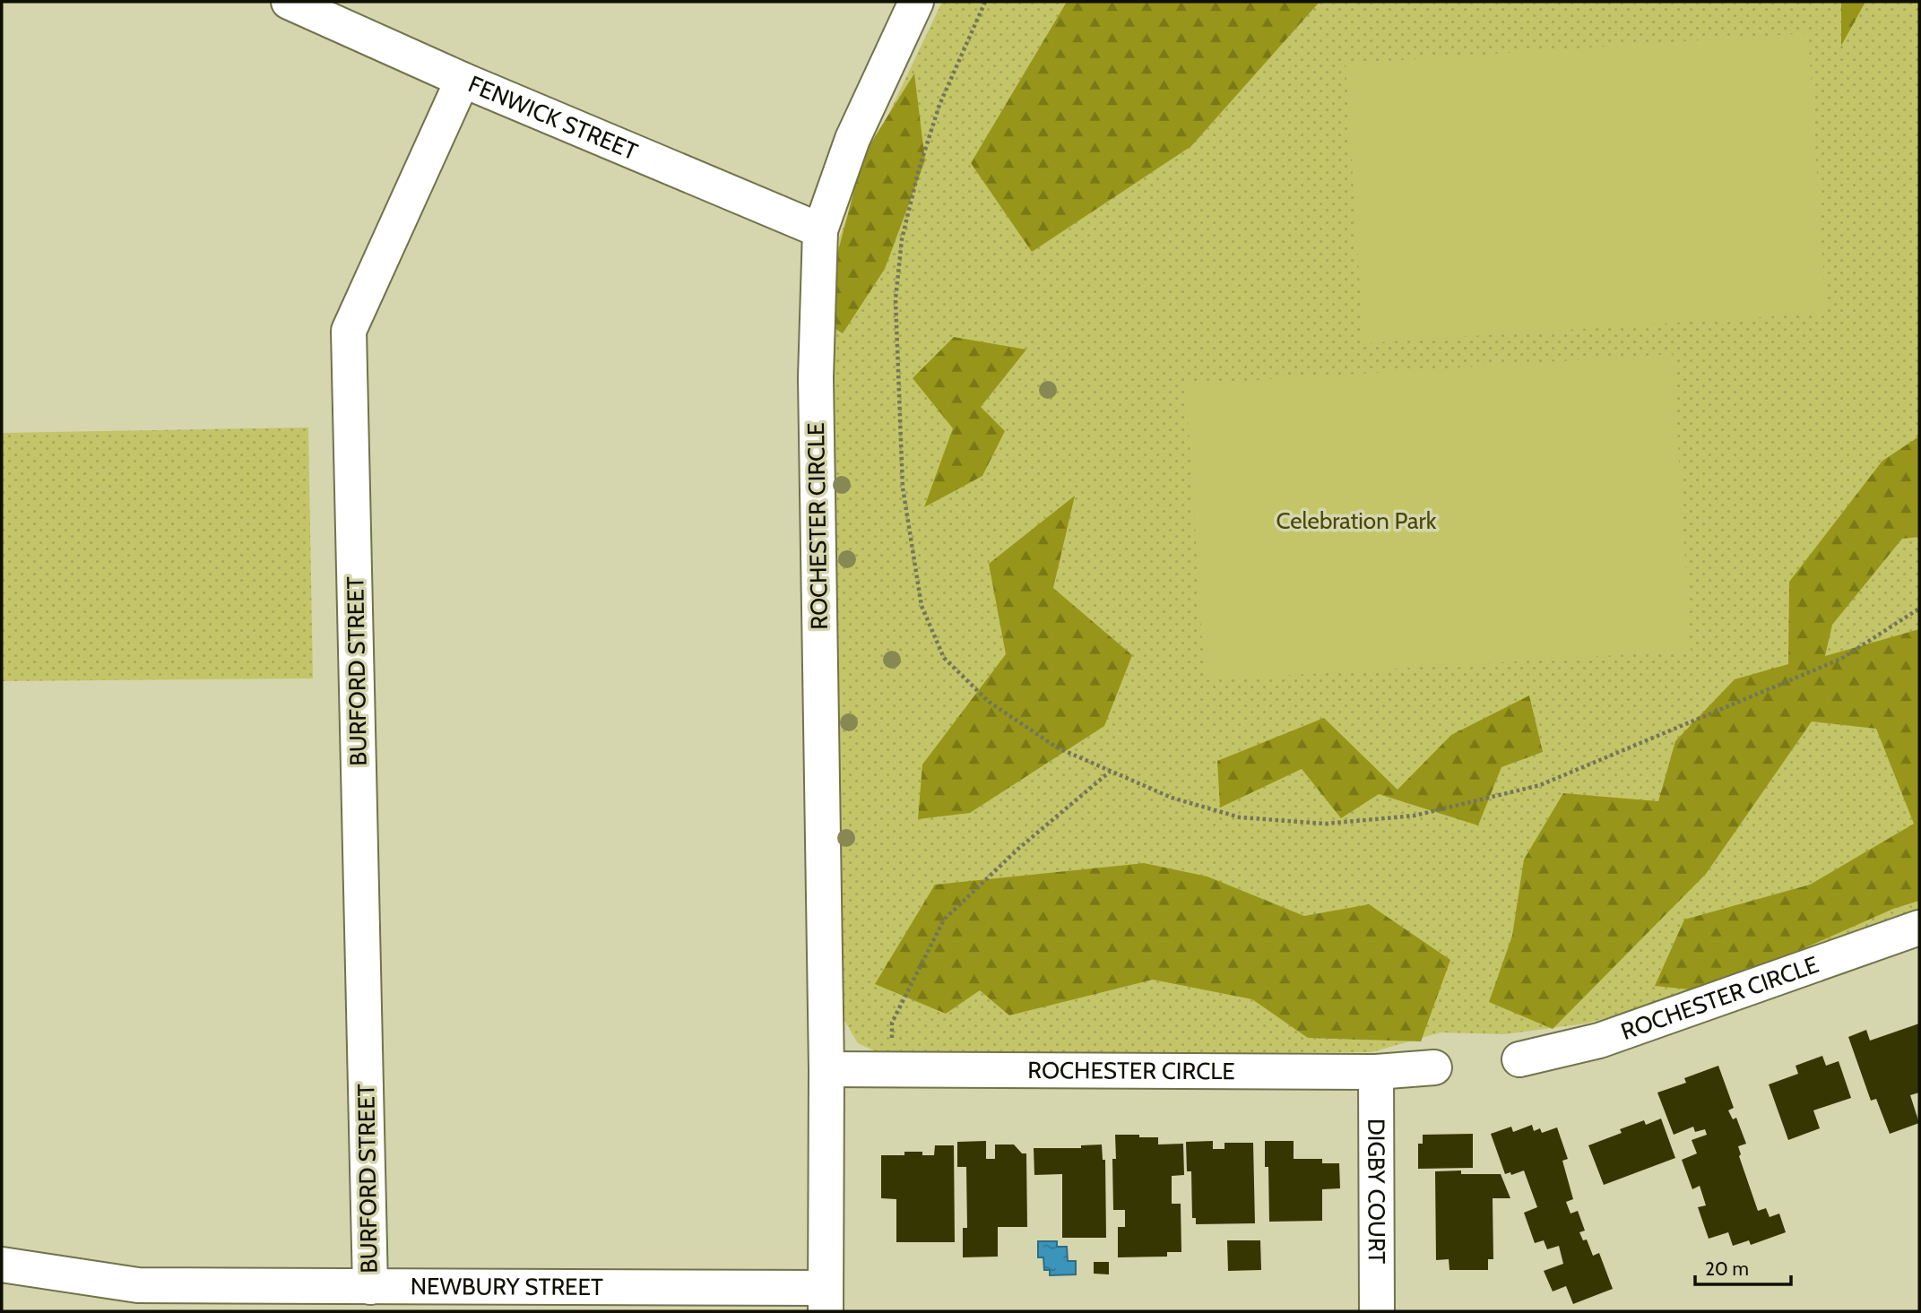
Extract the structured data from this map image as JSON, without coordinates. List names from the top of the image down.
{
  "streets": {
    "street": [
      "FENWICK STREET",
      "ROCHESTER CIRCLE",
      "BURFORD STREET",
      "DIGBY COURT",
      "NEWBURY STREET"
    ]
  },
  "crossings": [
    ["FENWICK STREET", "ROCHESTER CIRCLE"],
    ["FENWICK STREET", "BURFORD STREET"],
    ["ROCHESTER CIRCLE", "DIGBY COURT"],
    ["ROCHESTER CIRCLE", "NEWBURY STREET"],
    ["BURFORD STREET", "NEWBURY STREET"]
  ],
  "parks": ["Celebration Park"],
  "scale_bar": "20 m"
}
